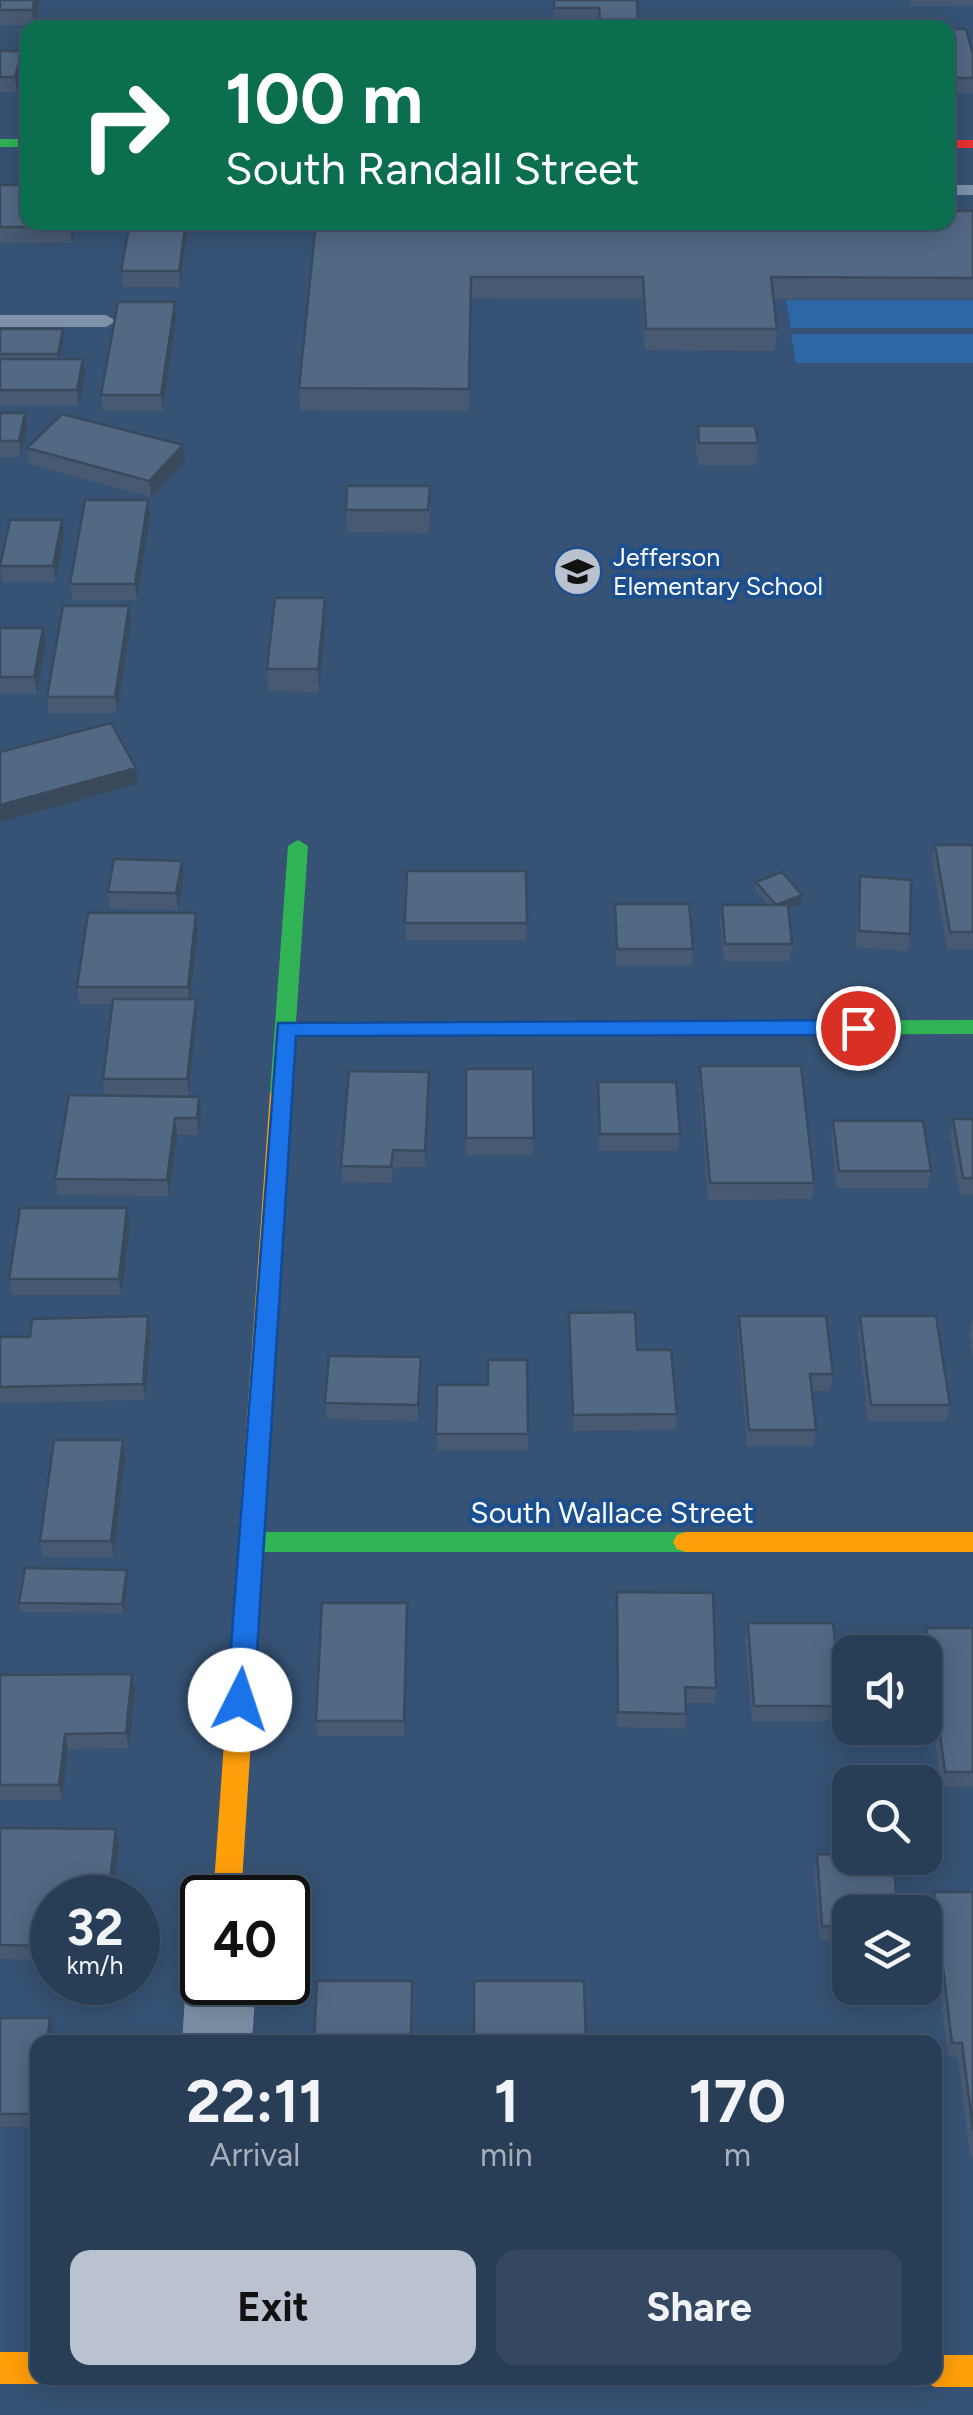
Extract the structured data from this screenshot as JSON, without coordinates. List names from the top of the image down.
{
  "streets": {
    "street": ["South Wallace Street"]
  },
  "places": {
    "school or university": ["Jefferson Elementary School"]
  },
  "page": {
    "turn": ["100 m", "South Randall Street"],
    "speed": "32 km/h",
    "limit": "40",
    "eta": [
      "22:11",
      "Arrival",
      "1",
      "min",
      "170",
      "m"
    ],
    "buttons": ["Exit", "Share"]
  }
}
